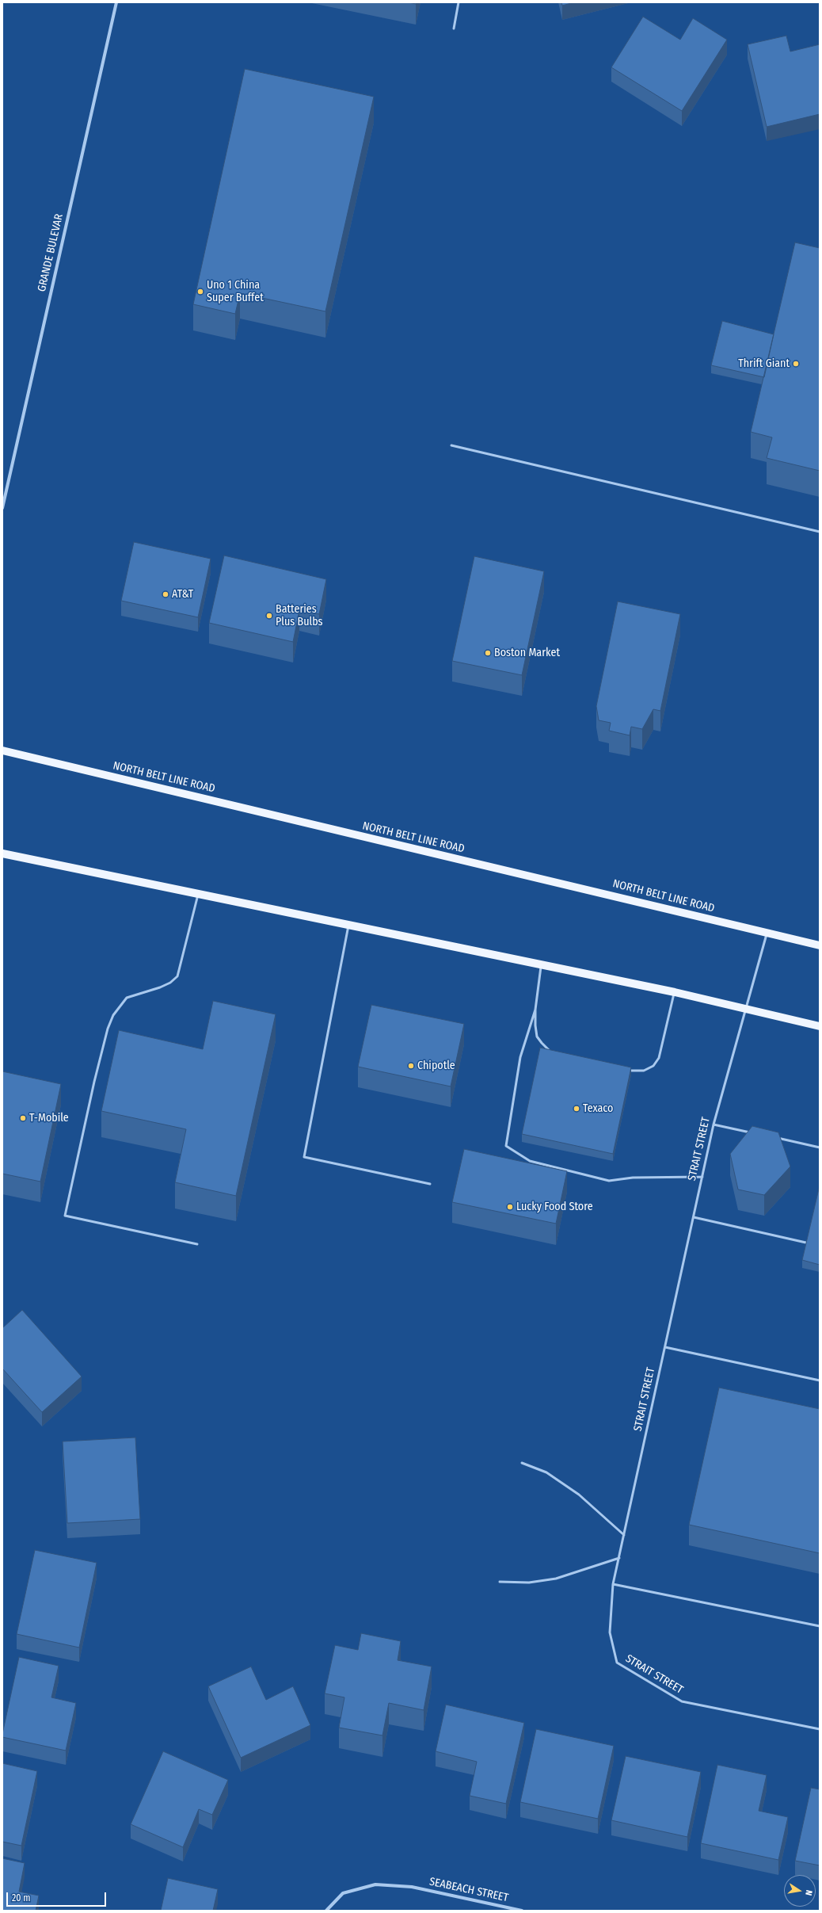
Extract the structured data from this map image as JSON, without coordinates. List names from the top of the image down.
{
  "streets": {
    "main road": ["NORTH BELT LINE ROAD"],
    "street": ["GRANDE BULEVAR", "SEABEACH STREET"],
    "lane": ["STRAIT STREET"]
  },
  "crossings": [
    ["NORTH BELT LINE ROAD", "STRAIT STREET"]
  ],
  "places": [
    "Uno 1 China Super Buffet",
    "Thrift Giant",
    "AT&T",
    "Batteries Plus Bulbs",
    "Boston Market",
    "Chipotle",
    "Texaco",
    "T-Mobile",
    "Lucky Food Store"
  ],
  "scale_bar": "20 m",
  "north": "right"
}
